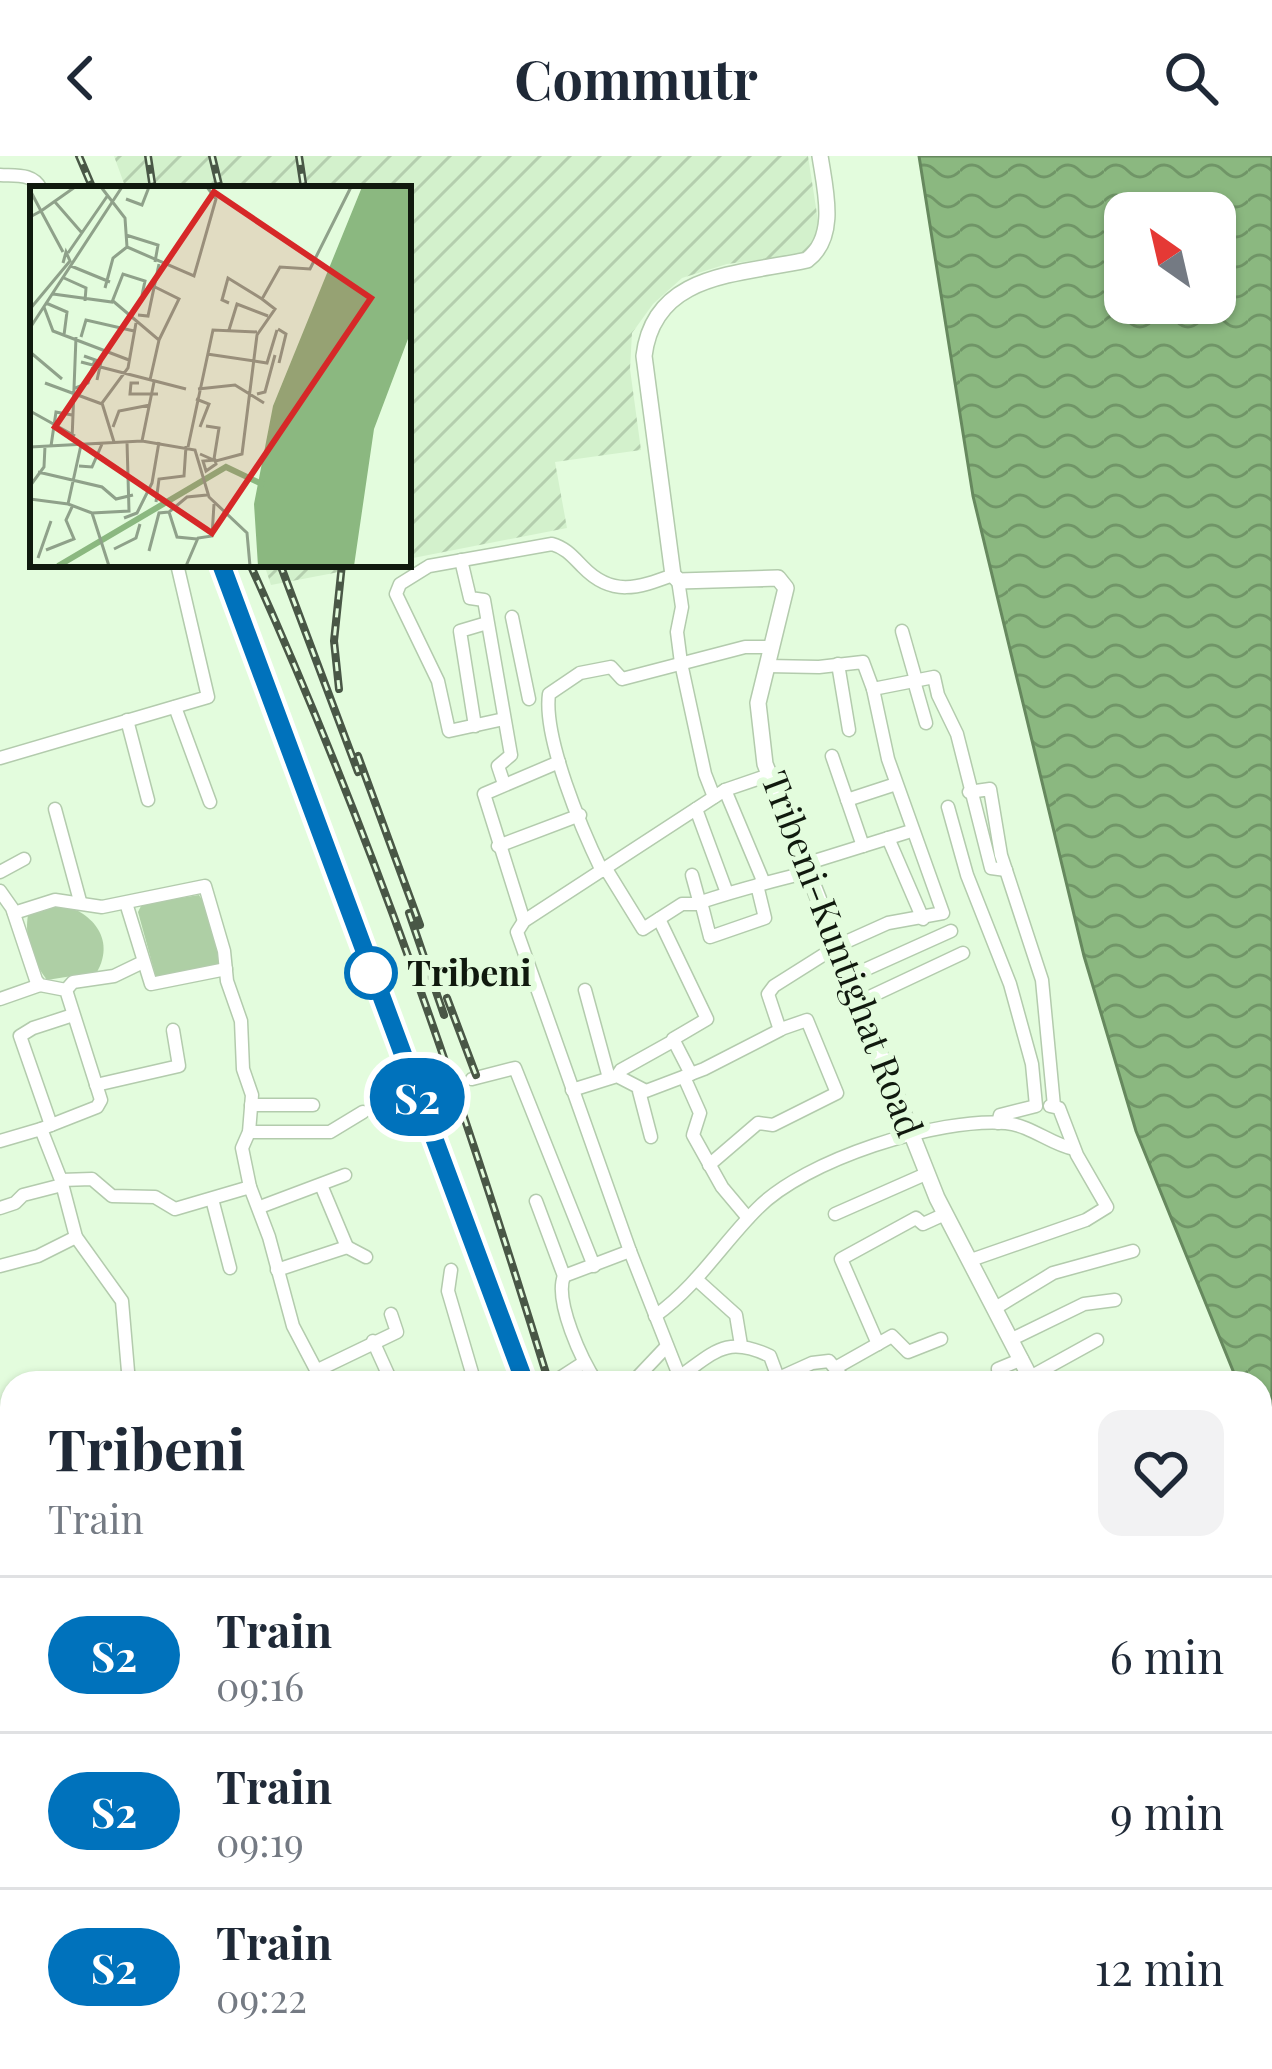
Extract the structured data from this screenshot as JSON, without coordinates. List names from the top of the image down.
{
  "streets": {
    "main road": ["Tribeni-Kuntighat Road"]
  },
  "places": ["Tribeni"],
  "north": "top left",
  "page": {
    "header": "Commutr",
    "on_map": "S2",
    "heading": ["Tribeni", "Train"],
    "list": [
      {
        "mark": "S2",
        "name": "Train",
        "note": "09:16",
        "value": "6 min"
      },
      {
        "mark": "S2",
        "name": "Train",
        "note": "09:19",
        "value": "9 min"
      },
      {
        "mark": "S2",
        "name": "Train",
        "note": "09:22",
        "value": "12 min"
      }
    ]
  }
}
